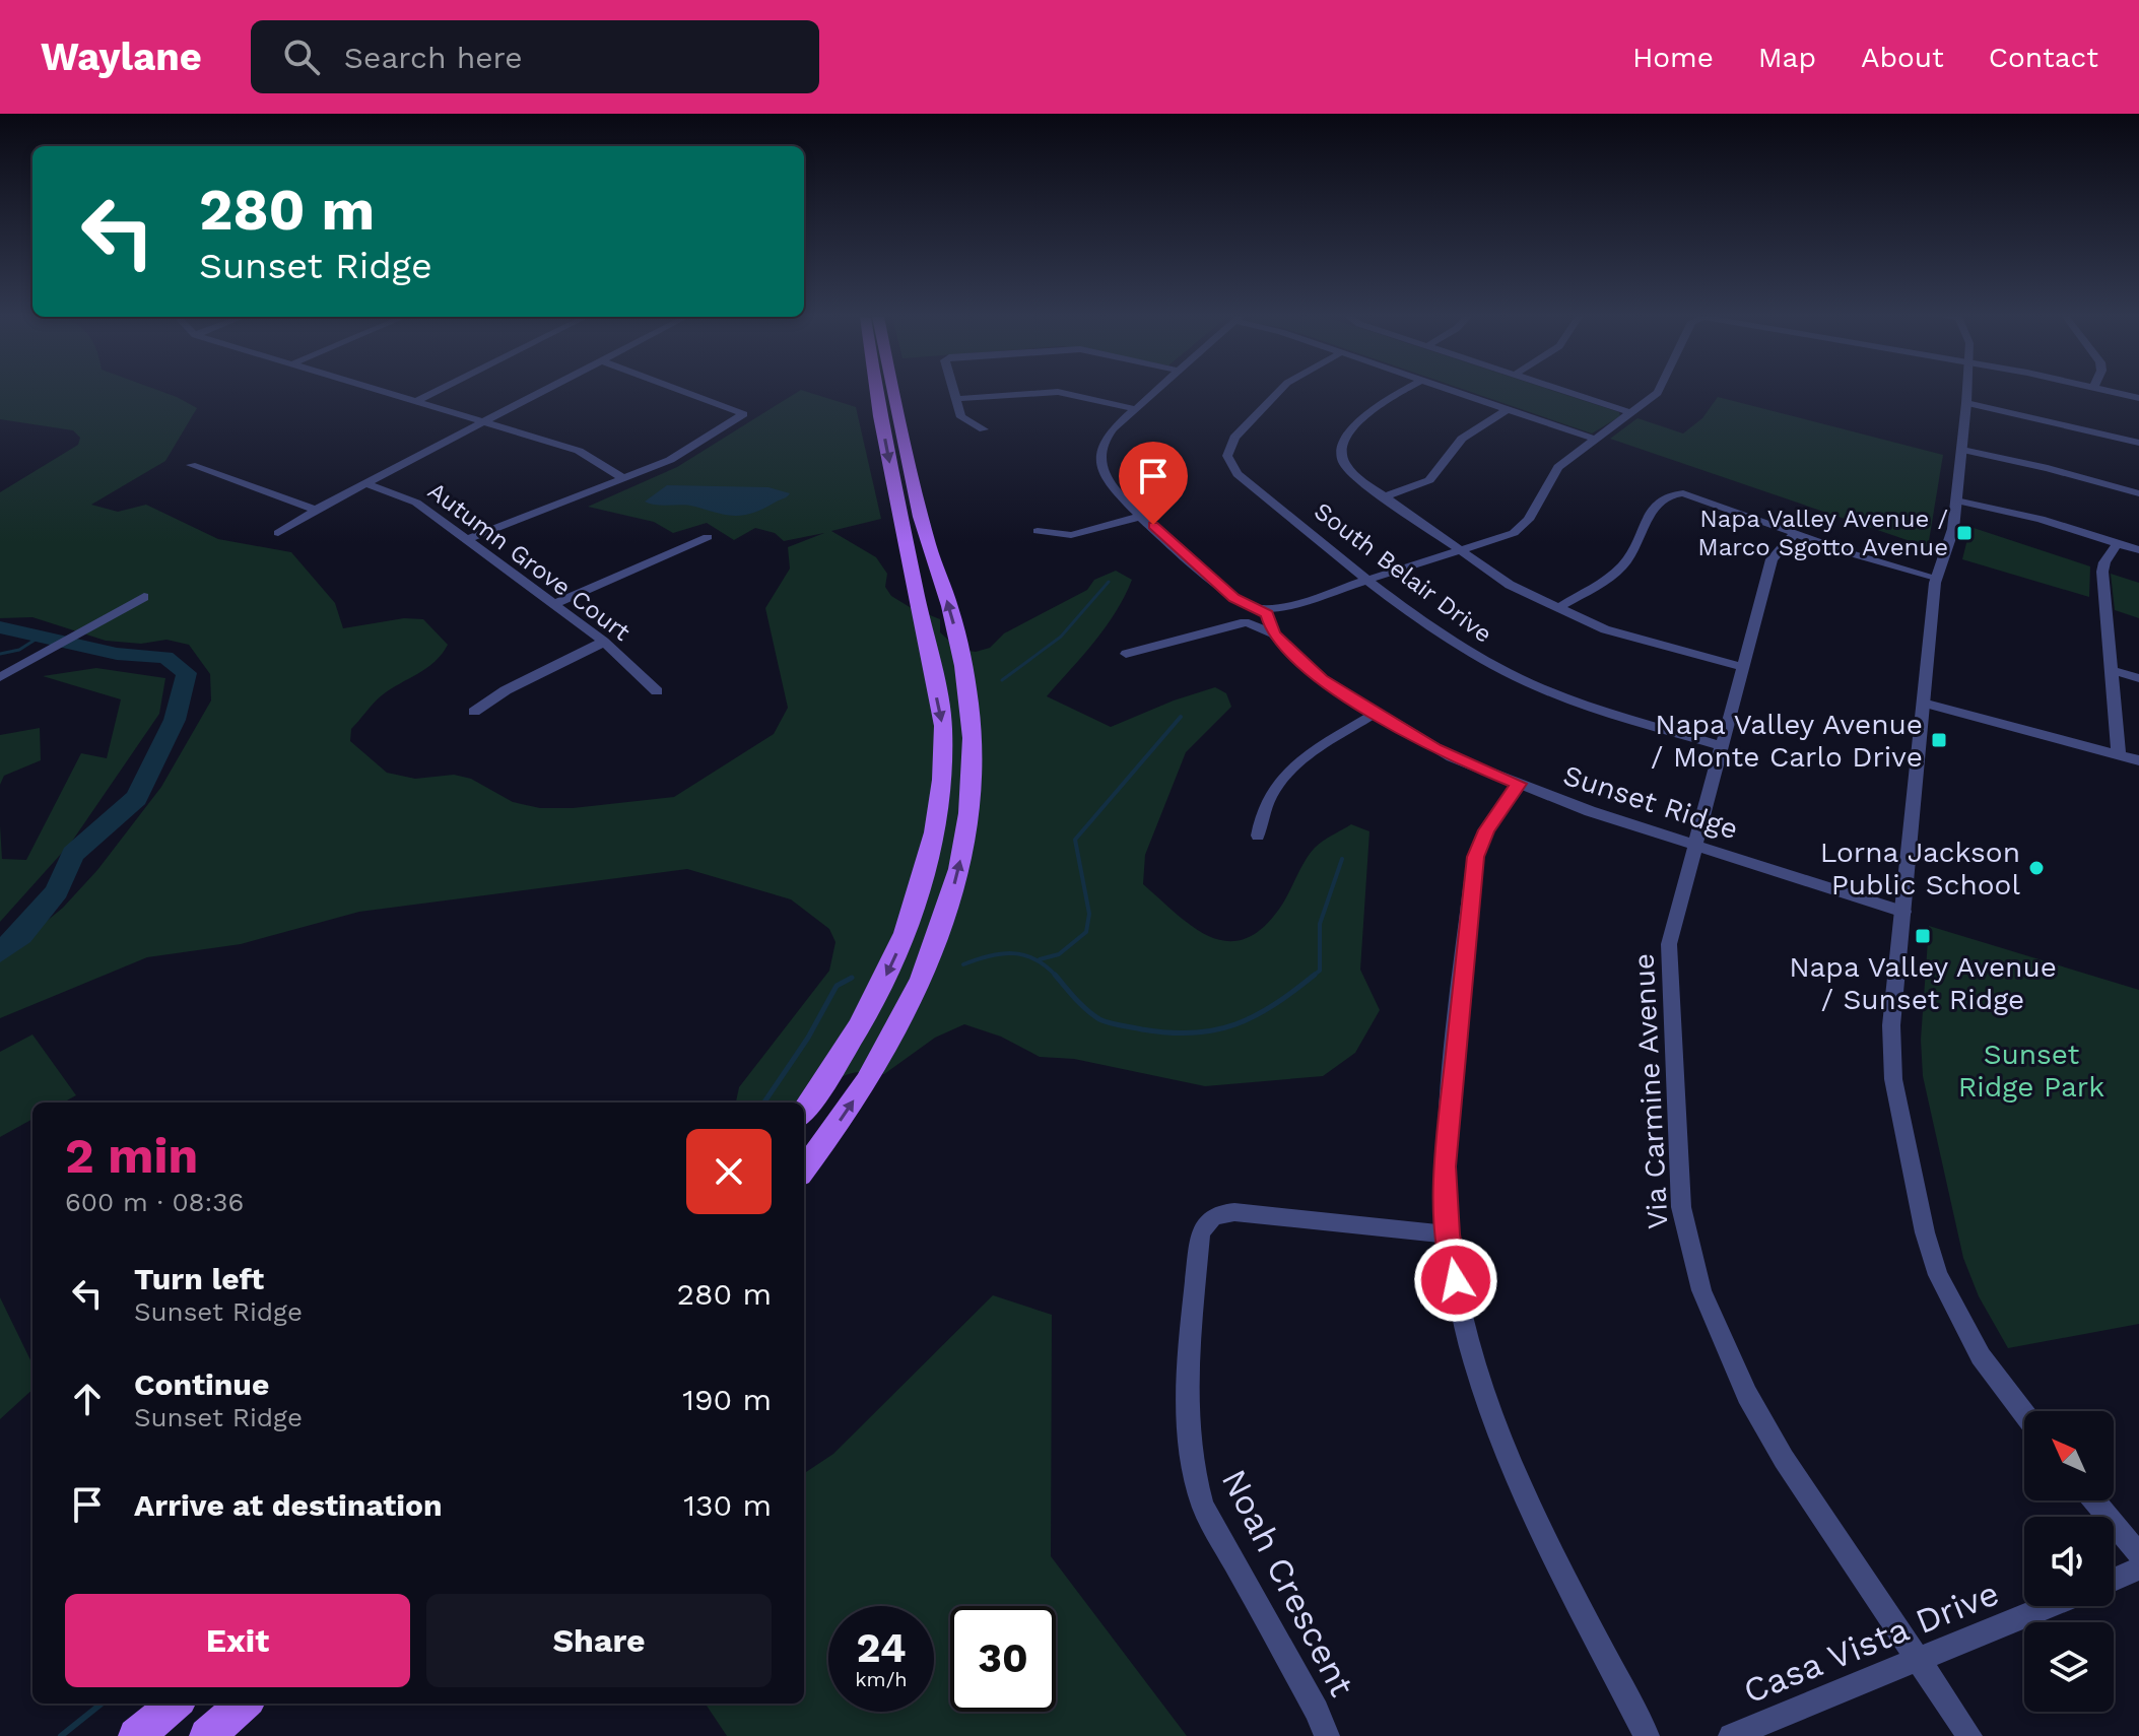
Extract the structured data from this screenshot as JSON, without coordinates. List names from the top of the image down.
{
  "streets": {
    "street": [
      "Autumn Grove Court",
      "South Belair Drive",
      "Sunset Ridge",
      "Via Carmine Avenue",
      "Noah Crescent",
      "Casa Vista Drive"
    ]
  },
  "crossings": [
    ["South Belair Drive", "Via Carmine Avenue"],
    ["Sunset Ridge", "Via Carmine Avenue"],
    ["Via Carmine Avenue", "Casa Vista Drive"]
  ],
  "parks": ["Sunset Ridge Park"],
  "places": {
    "transit": ["Napa Valley Avenue / Marco Sgotto Avenue", "Napa Valley Avenue / Monte Carlo Drive", "Napa Valley Avenue / Sunset Ridge"],
    "other": ["Lorna Jackson Public School"]
  },
  "north": "top left",
  "page": {
    "header": "Waylane",
    "search": "Search here",
    "nav": [
      "Home",
      "Map",
      "About",
      "Contact"
    ],
    "turn": ["280 m", "Sunset Ridge"],
    "heading": ["2 min", "600 m · 08:36"],
    "list": [
      {
        "name": "Turn left",
        "note": "Sunset Ridge",
        "value": "280 m"
      },
      {
        "name": "Continue",
        "note": "Sunset Ridge",
        "value": "190 m"
      },
      {
        "name": "Arrive at destination",
        "value": "130 m"
      }
    ],
    "buttons": ["Exit", "Share"],
    "speed": "24 km/h",
    "limit": "30"
  }
}
